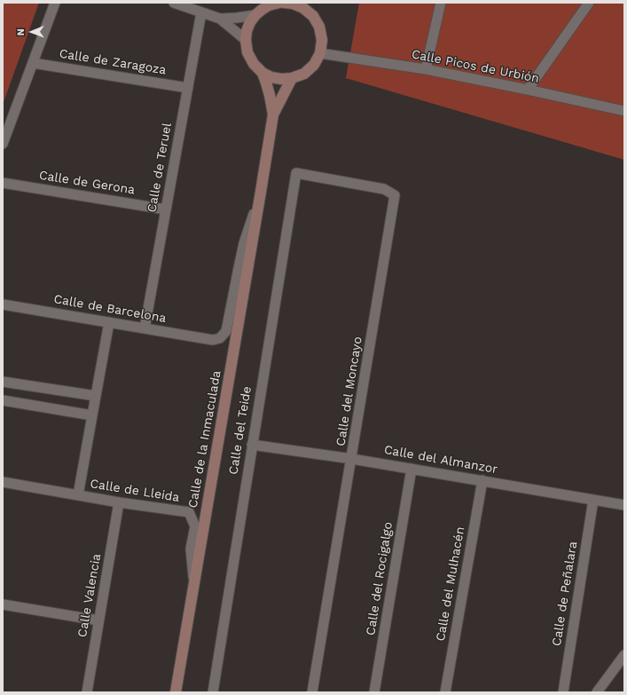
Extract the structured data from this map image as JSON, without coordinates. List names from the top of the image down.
{
  "streets": {
    "street": [
      "Calle de Zaragoza",
      "Calle Picos de Urbión",
      "Calle de Teruel",
      "Calle de Gerona",
      "Calle de Barcelona",
      "Calle del Moncayo",
      "Calle del Teide",
      "Calle de la Inmaculada",
      "Calle del Almanzor",
      "Calle de Lleida",
      "Calle del Rocigalgo",
      "Calle del Mulhacén",
      "Calle de Peñalara",
      "Calle Valencia"
    ]
  },
  "crossings": [
    ["Calle de Zaragoza", "Calle de Teruel"],
    ["Calle de Teruel", "Calle de Gerona"],
    ["Calle de Teruel", "Calle de Barcelona"],
    ["Calle de Barcelona", "Calle de la Inmaculada"],
    ["Calle del Moncayo", "Calle del Teide"],
    ["Calle del Moncayo", "Calle del Almanzor"],
    ["Calle del Teide", "Calle del Almanzor"],
    ["Calle de la Inmaculada", "Calle de Lleida"],
    ["Calle del Almanzor", "Calle del Rocigalgo"],
    ["Calle del Almanzor", "Calle del Mulhacén"],
    ["Calle del Almanzor", "Calle de Peñalara"],
    ["Calle de Lleida", "Calle Valencia"]
  ],
  "north": "left"
}
